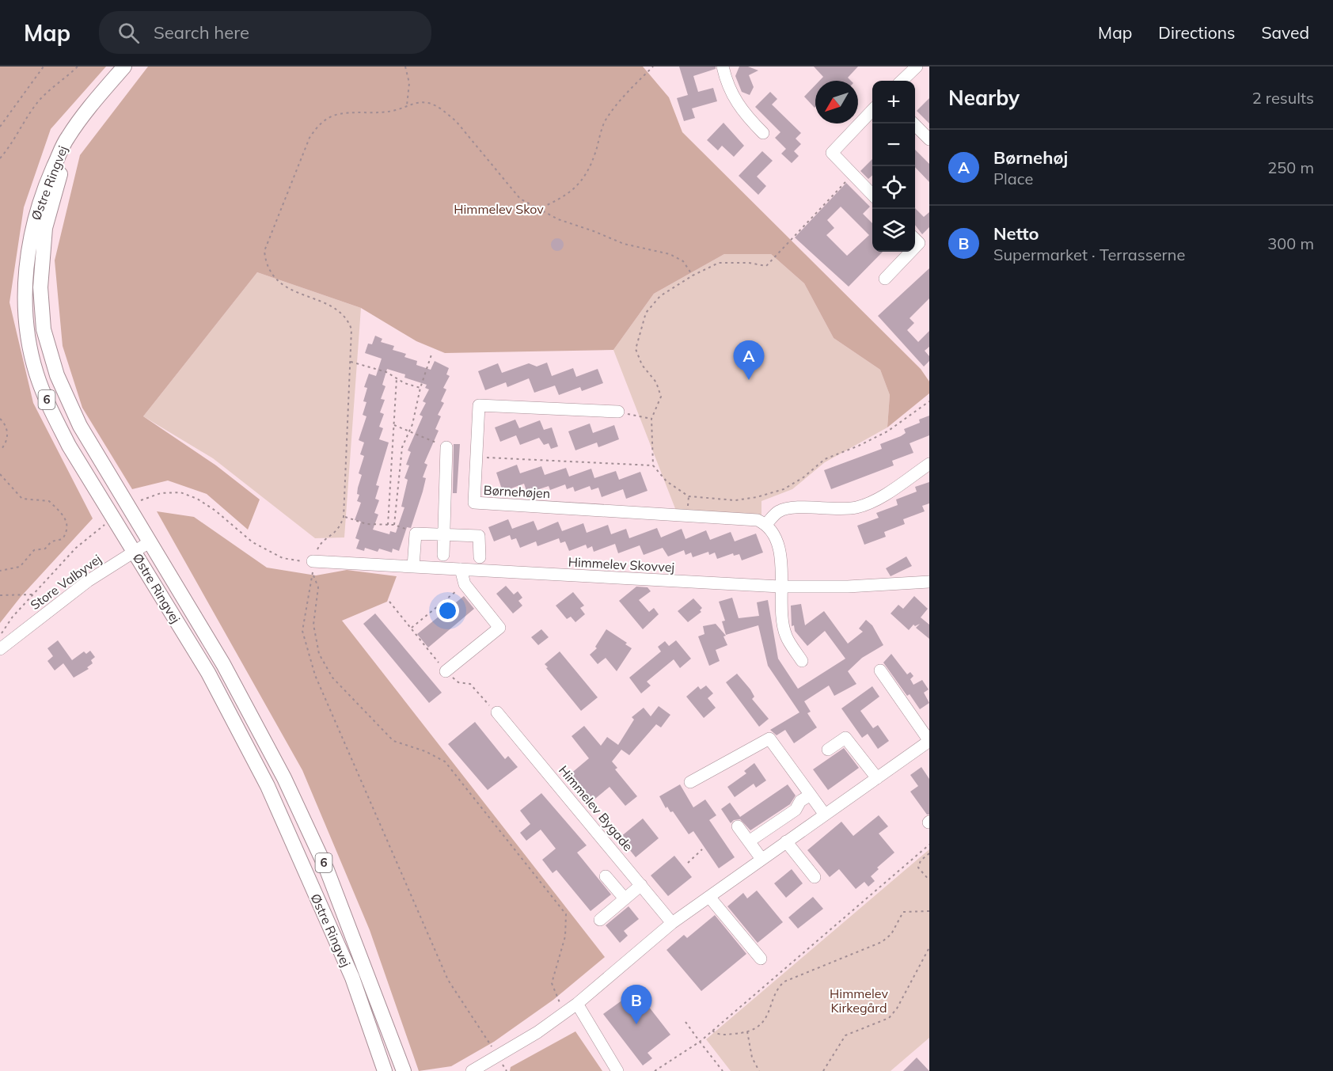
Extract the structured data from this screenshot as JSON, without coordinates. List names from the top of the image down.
{
  "streets": {
    "main road": ["Østre Ringvej", "6"],
    "street": [
      "Børnehøjen",
      "Himmelev Skovvej",
      "Store Valbyvej",
      "Himmelev Bygade"
    ]
  },
  "crossings": [
    ["Østre Ringvej", "Store Valbyvej"]
  ],
  "parks": ["Himmelev Skov", "Himmelev Kirkegård"],
  "north": "bottom left",
  "page": {
    "header": "Map",
    "search": "Search here",
    "nav": ["Map", "Directions", "Saved"],
    "heading": ["Nearby", "2 results"],
    "map_buttons": ["+", "−"],
    "list": [
      {
        "mark": "A",
        "name": "Børnehøj",
        "note": "Place",
        "value": "250 m"
      },
      {
        "mark": "B",
        "name": "Netto",
        "note": "Supermarket · Terrasserne",
        "value": "300 m"
      }
    ],
    "pins": ["A", "B"]
  }
}
